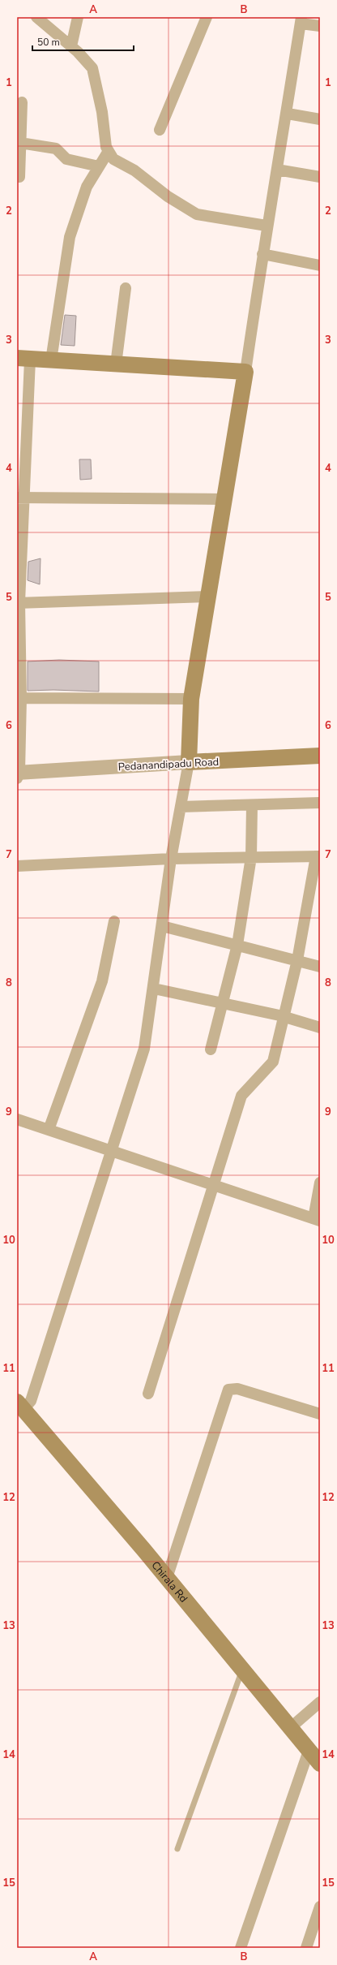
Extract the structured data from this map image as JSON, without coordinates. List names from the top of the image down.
{
  "streets": {
    "main road": ["Pedanandipadu Road", "Chirala Rd"]
  },
  "scale_bar": "50 m",
  "grid": {
    "columns": ["A", "B"],
    "rows": [
      "1",
      "2",
      "3",
      "4",
      "5",
      "6",
      "7",
      "8",
      "9",
      "10",
      "11",
      "12",
      "13",
      "14",
      "15"
    ]
  }
}
